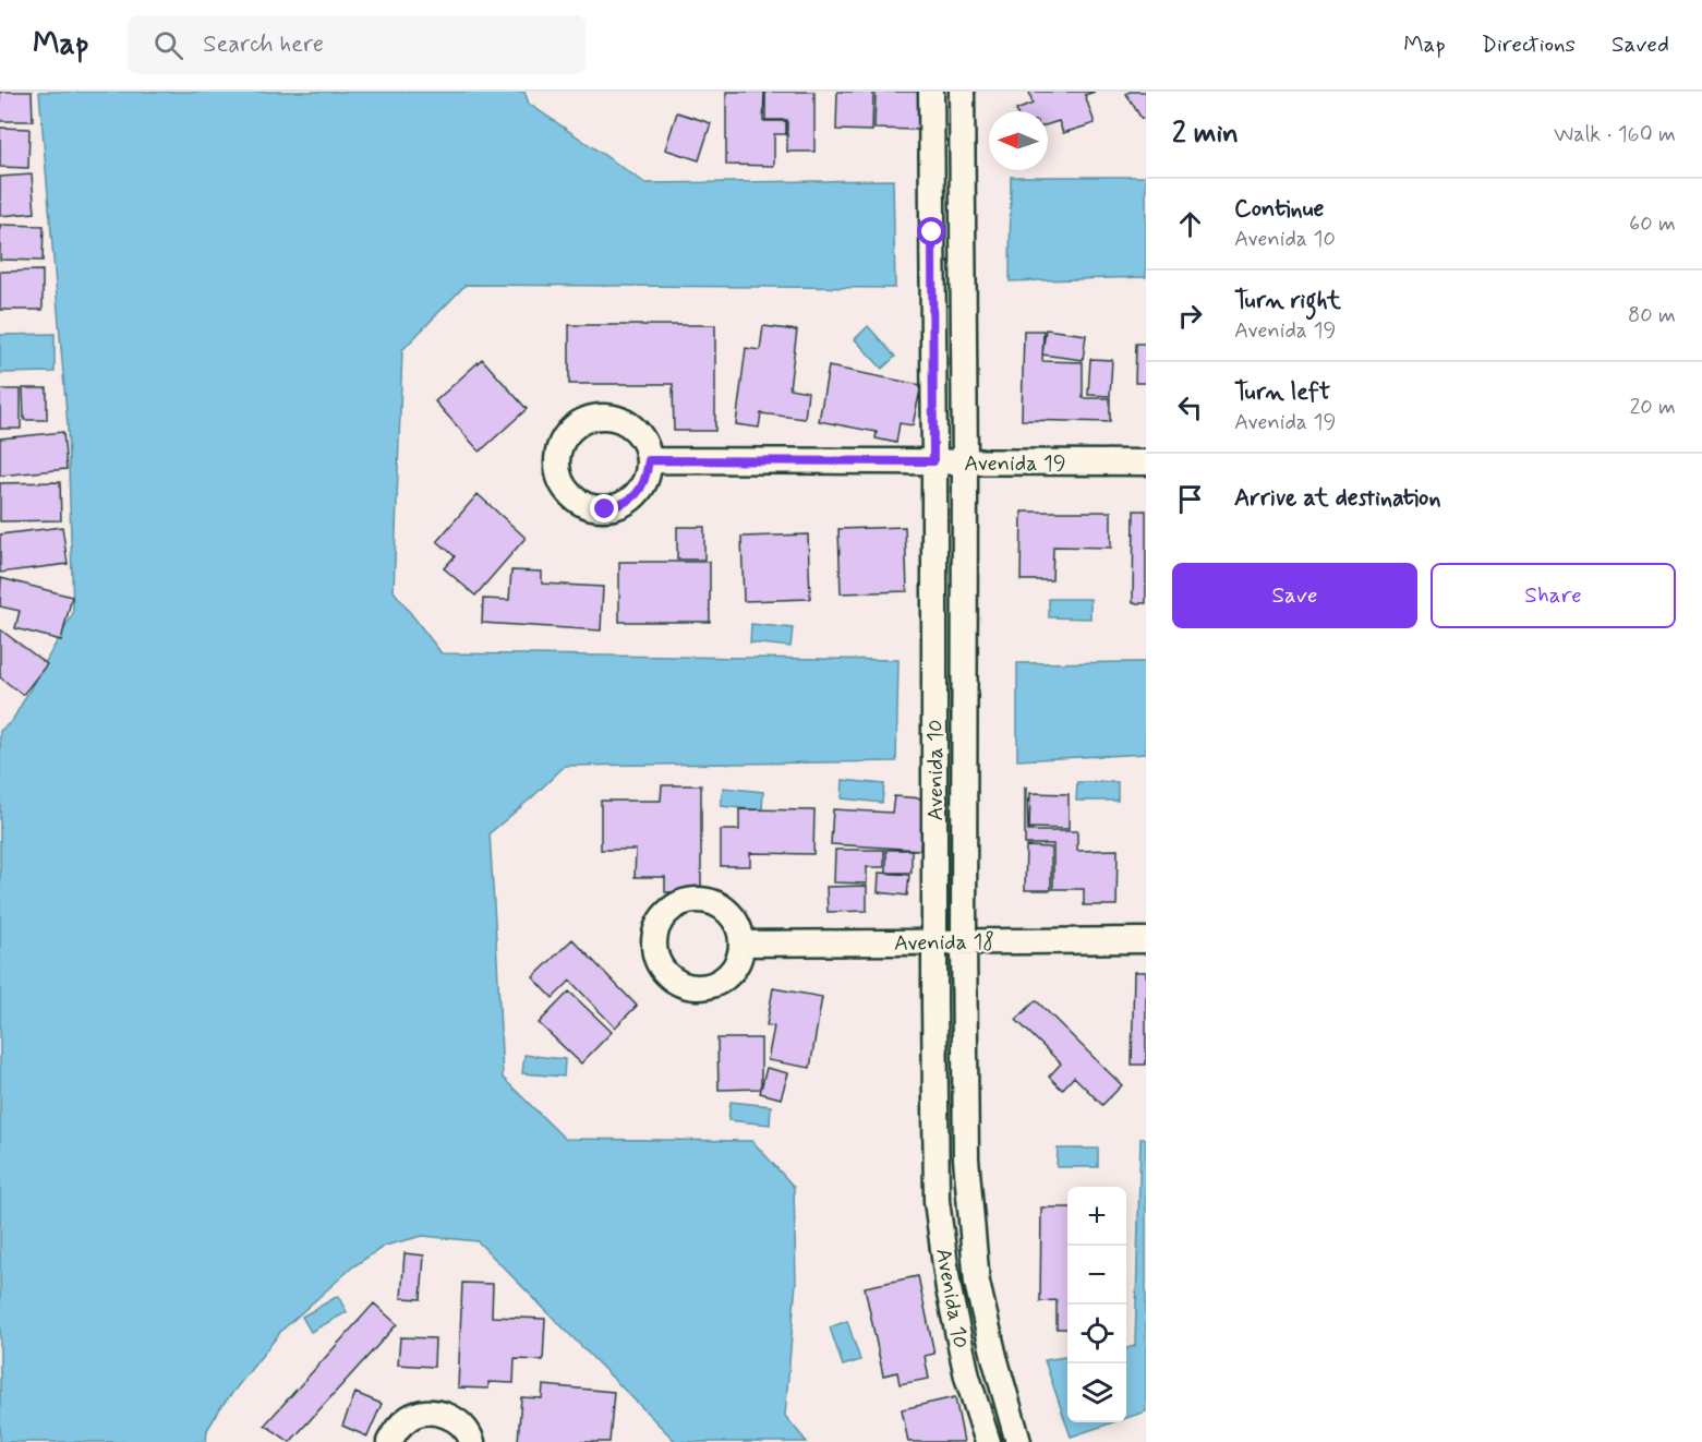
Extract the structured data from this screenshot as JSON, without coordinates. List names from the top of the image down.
{
  "streets": {
    "street": ["Avenida 19", "Avenida 10", "Avenida 18"]
  },
  "crossings": [
    ["Avenida 19", "Avenida 10"],
    ["Avenida 10", "Avenida 18"]
  ],
  "north": "left",
  "page": {
    "header": "Map",
    "search": "Search here",
    "nav": ["Map", "Directions", "Saved"],
    "heading": ["2 min", "Walk · 160 m"],
    "list": [
      ["Continue", "Avenida 10", "60 m"],
      ["Turn right", "Avenida 19", "80 m"],
      ["Turn left", "Avenida 19", "20 m"],
      "Arrive at destination"
    ],
    "buttons": ["Save", "Share"],
    "map_buttons": ["+", "−"]
  }
}
